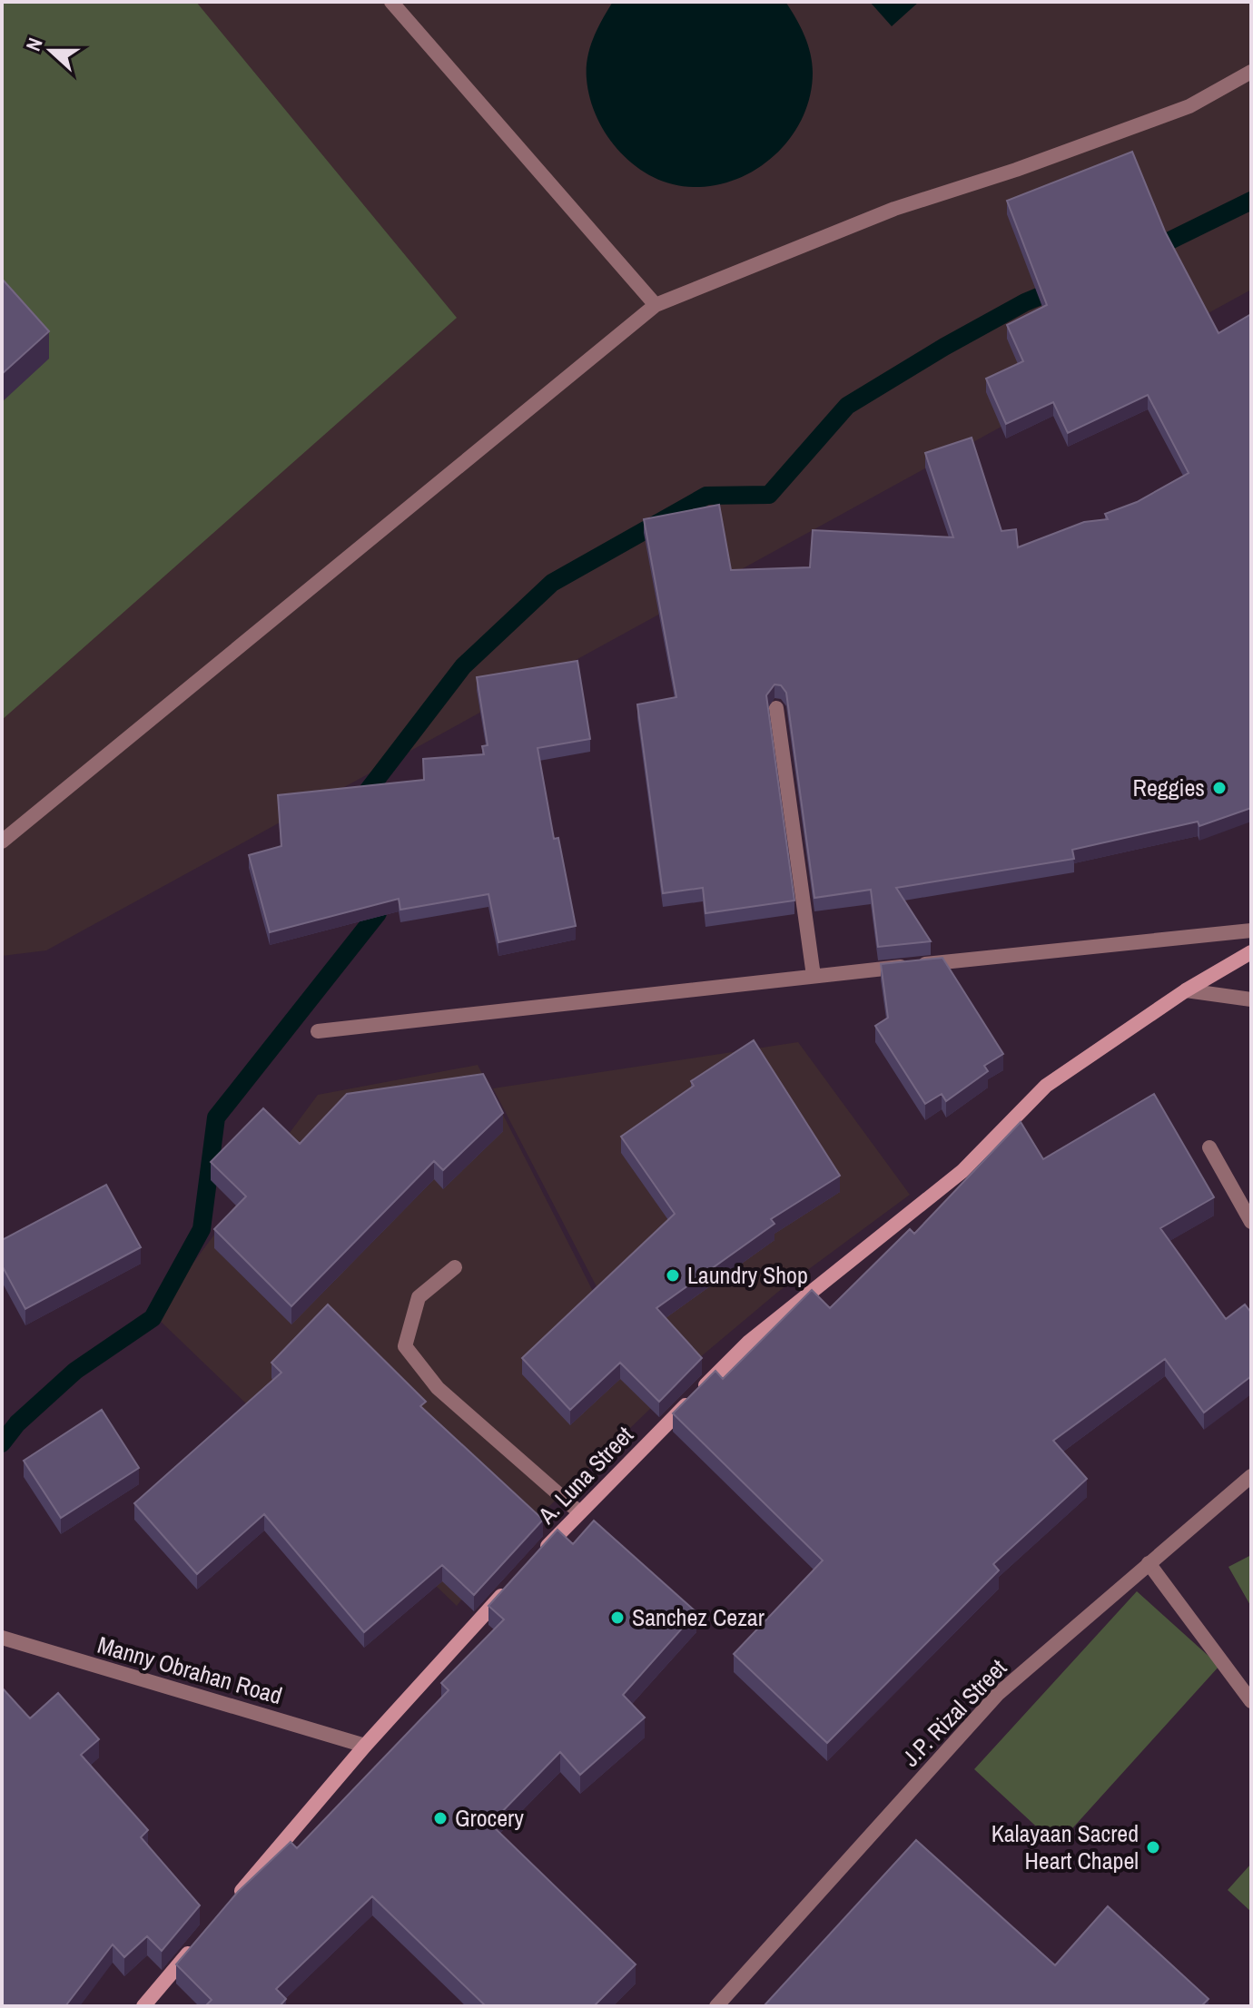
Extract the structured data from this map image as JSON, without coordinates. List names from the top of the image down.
{
  "streets": {
    "street": ["A. Luna Street", "Manny Obrahan Road", "J.P. Rizal Street"]
  },
  "places": [
    "Reggies",
    "Laundry Shop",
    "Sanchez Cezar",
    "Grocery",
    "Kalayaan Sacred Heart Chapel"
  ],
  "north": "left"
}
